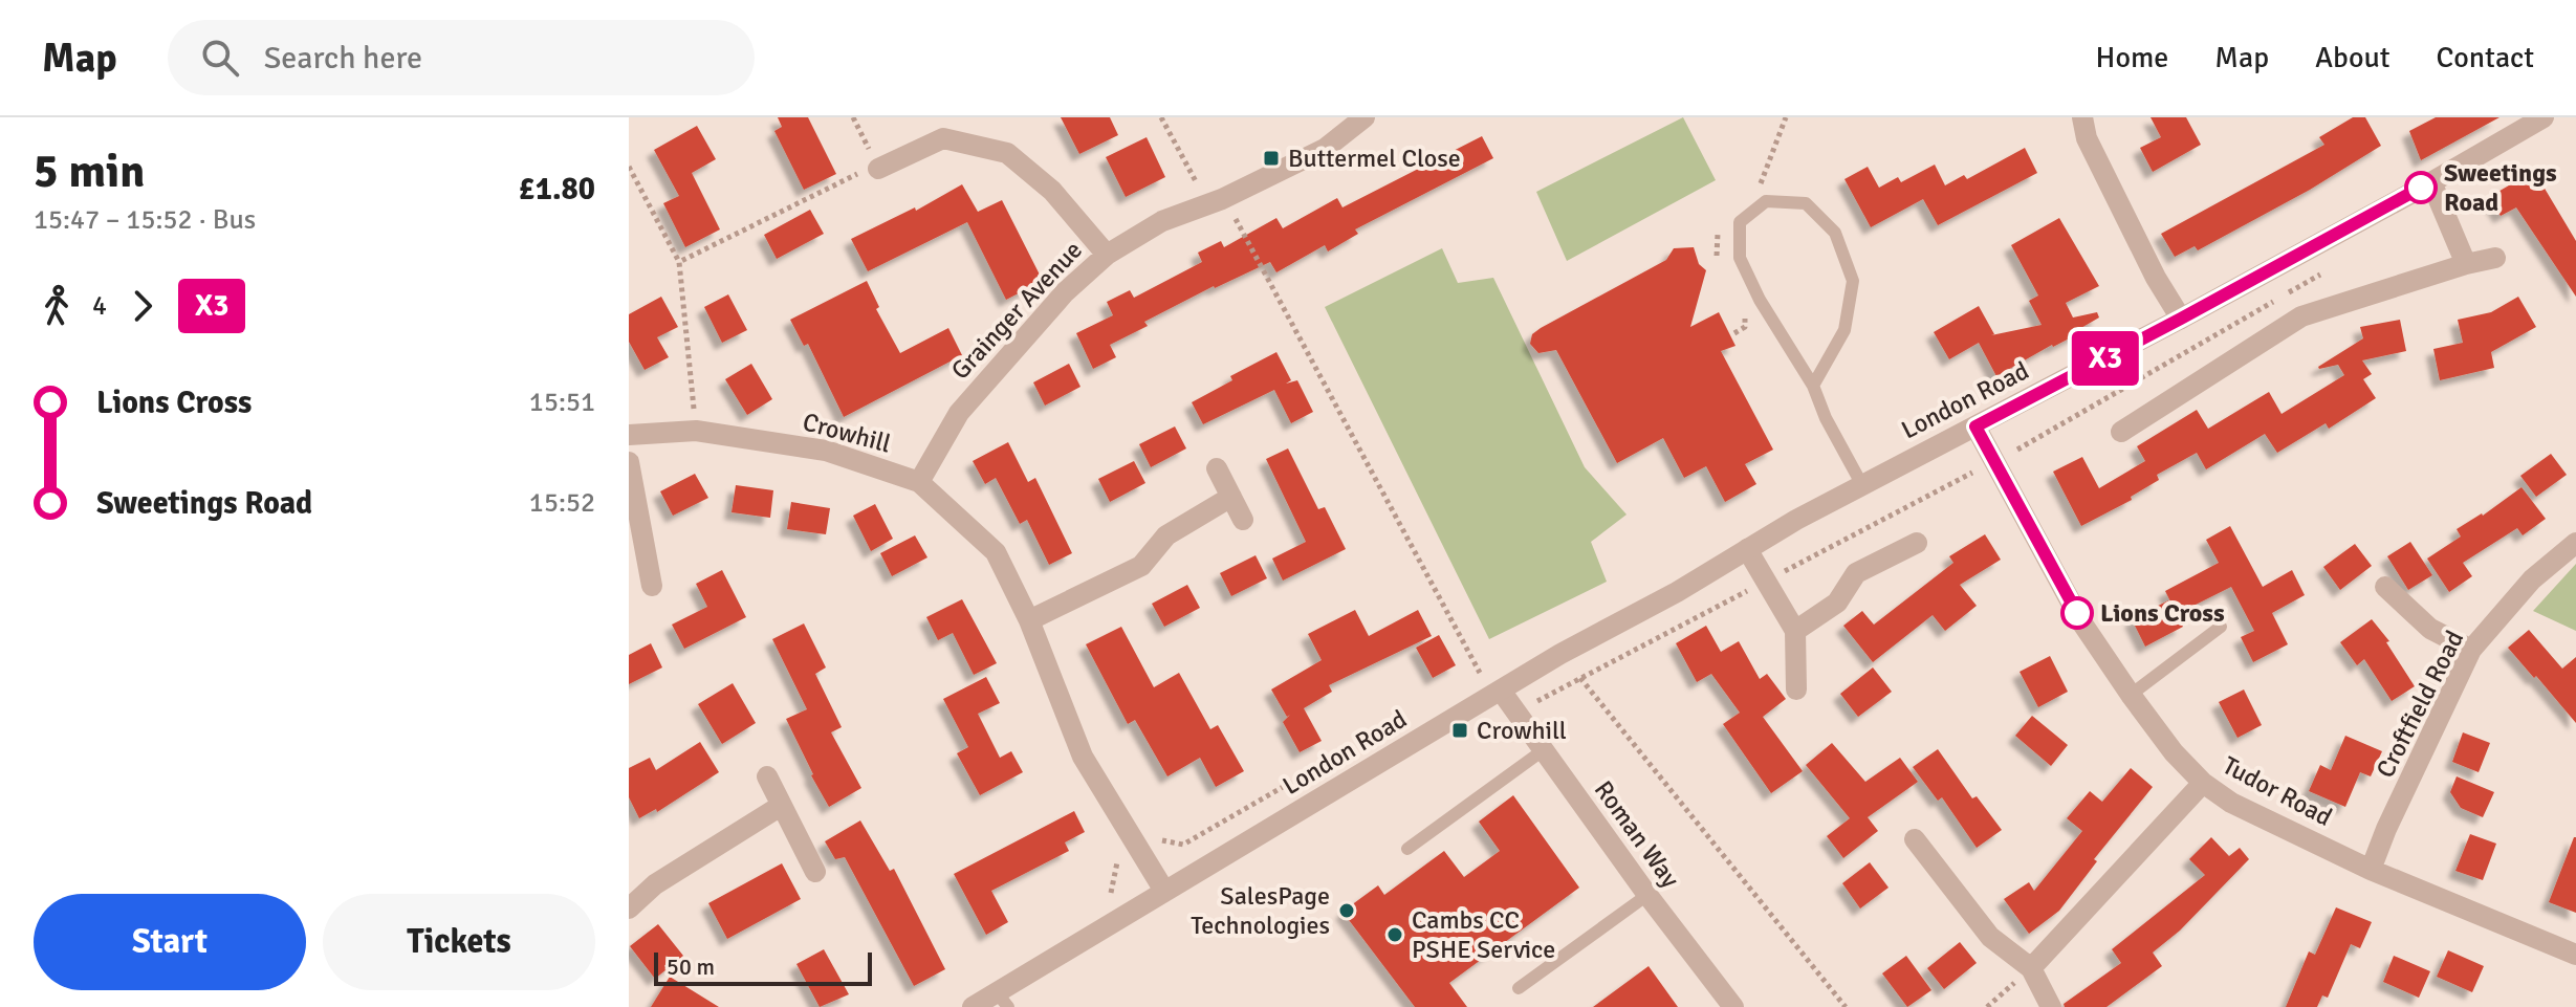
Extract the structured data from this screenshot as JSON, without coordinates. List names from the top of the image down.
{
  "streets": {
    "street": [
      "Grainger Avenue",
      "London Road",
      "Crowhill",
      "Croftfield Road",
      "Tudor Road",
      "Roman Way"
    ]
  },
  "crossings": [
    ["Grainger Avenue", "Crowhill"],
    ["London Road", "Crowhill"],
    ["London Road", "Tudor Road"],
    ["London Road", "Roman Way"],
    ["Croftfield Road", "Tudor Road"]
  ],
  "places": {
    "transit": ["Buttermel Close", "Crowhill"],
    "other": [
      "Sweetings Road",
      "Lions Cross",
      "SalesPage Technologies",
      "Cambs CC PSHE Service"
    ]
  },
  "lines": ["bus line X3"],
  "scale_bar": "50 m",
  "page": {
    "header": "Map",
    "search": "Search here",
    "nav": [
      "Home",
      "Map",
      "About",
      "Contact"
    ],
    "heading": ["5 min", "15:47 – 15:52 · Bus", "£1.80"],
    "on_map": "X3",
    "legs": ["4", "X3"],
    "list": [
      {
        "name": "Lions Cross",
        "value": "15:51"
      },
      {
        "name": "Sweetings Road",
        "value": "15:52"
      }
    ],
    "buttons": ["Start", "Tickets"],
    "scale": "50 m"
  }
}
